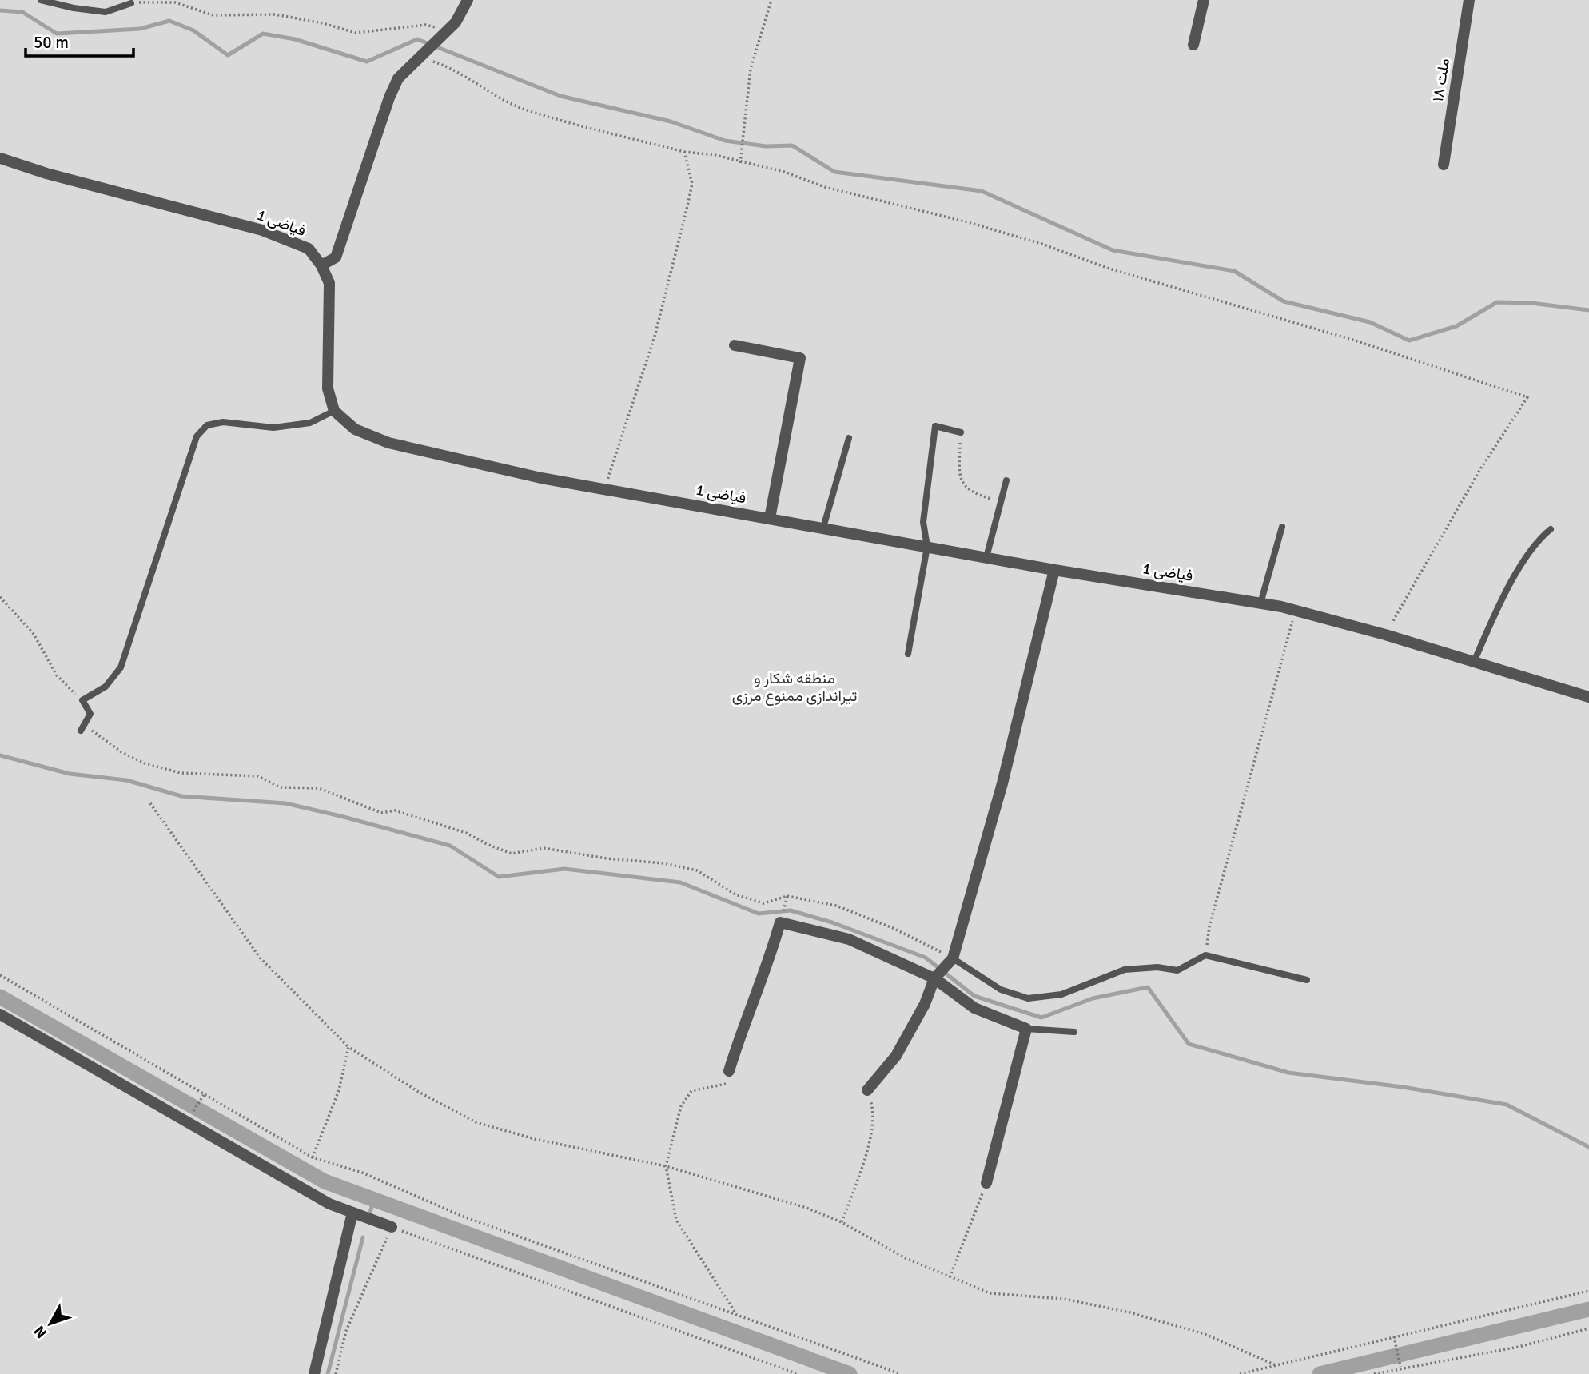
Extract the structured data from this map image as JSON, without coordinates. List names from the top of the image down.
{
  "streets": {
    "street": ["ملت ۱۸", "فیاضی 1"]
  },
  "parks": ["منطقه شکار و تیراندازی ممنوع مرزی"],
  "scale_bar": "50 m",
  "north": "bottom left"
}
